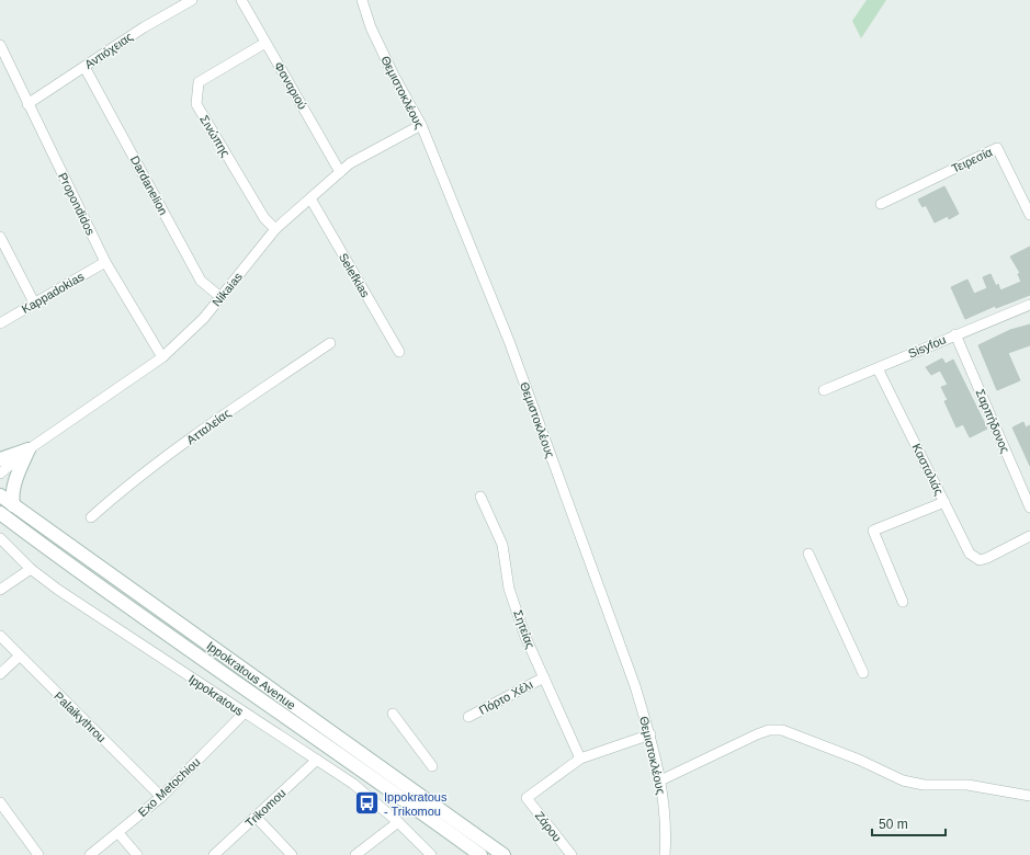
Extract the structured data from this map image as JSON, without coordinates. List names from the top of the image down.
{
  "streets": {
    "main road": ["Ippokratous Avenue"],
    "street": [
      "Αντιόχειας",
      "Φαναριού",
      "Θεμιστοκλέους",
      "Σινώπης",
      "Τειρεσία",
      "Dardanelion",
      "Propondidos",
      "Selefkias",
      "Nikaias",
      "Kappadokias",
      "Sisyfou",
      "Σαρπήδονος",
      "Ατταλείας",
      "Κασταλιάς",
      "Σητείας",
      "Ippokratous",
      "Πόρτο Χέλι",
      "Palaikythrou",
      "Exo Metochiou",
      "Trikomou",
      "Ζάρου"
    ]
  },
  "crossings": [
    ["Αντιόχειας", "Dardanelion"],
    ["Αντιόχειας", "Propondidos"],
    ["Φαναριού", "Σινώπης"],
    ["Φαναριού", "Nikaias"],
    ["Θεμιστοκλέους", "Nikaias"],
    ["Σινώπης", "Nikaias"],
    ["Dardanelion", "Nikaias"],
    ["Propondidos", "Nikaias"],
    ["Propondidos", "Kappadokias"],
    ["Selefkias", "Nikaias"],
    ["Sisyfou", "Σαρπήδονος"],
    ["Sisyfou", "Κασταλιάς"],
    ["Σητείας", "Πόρτο Χέλι"],
    ["Σητείας", "Ζάρου"],
    ["Ippokratous", "Exo Metochiou"],
    ["Ippokratous", "Trikomou"],
    ["Palaikythrou", "Exo Metochiou"]
  ],
  "places": {
    "bus stop": ["Ippokratous - Trikomou"]
  },
  "scale_bar": "50 m"
}
